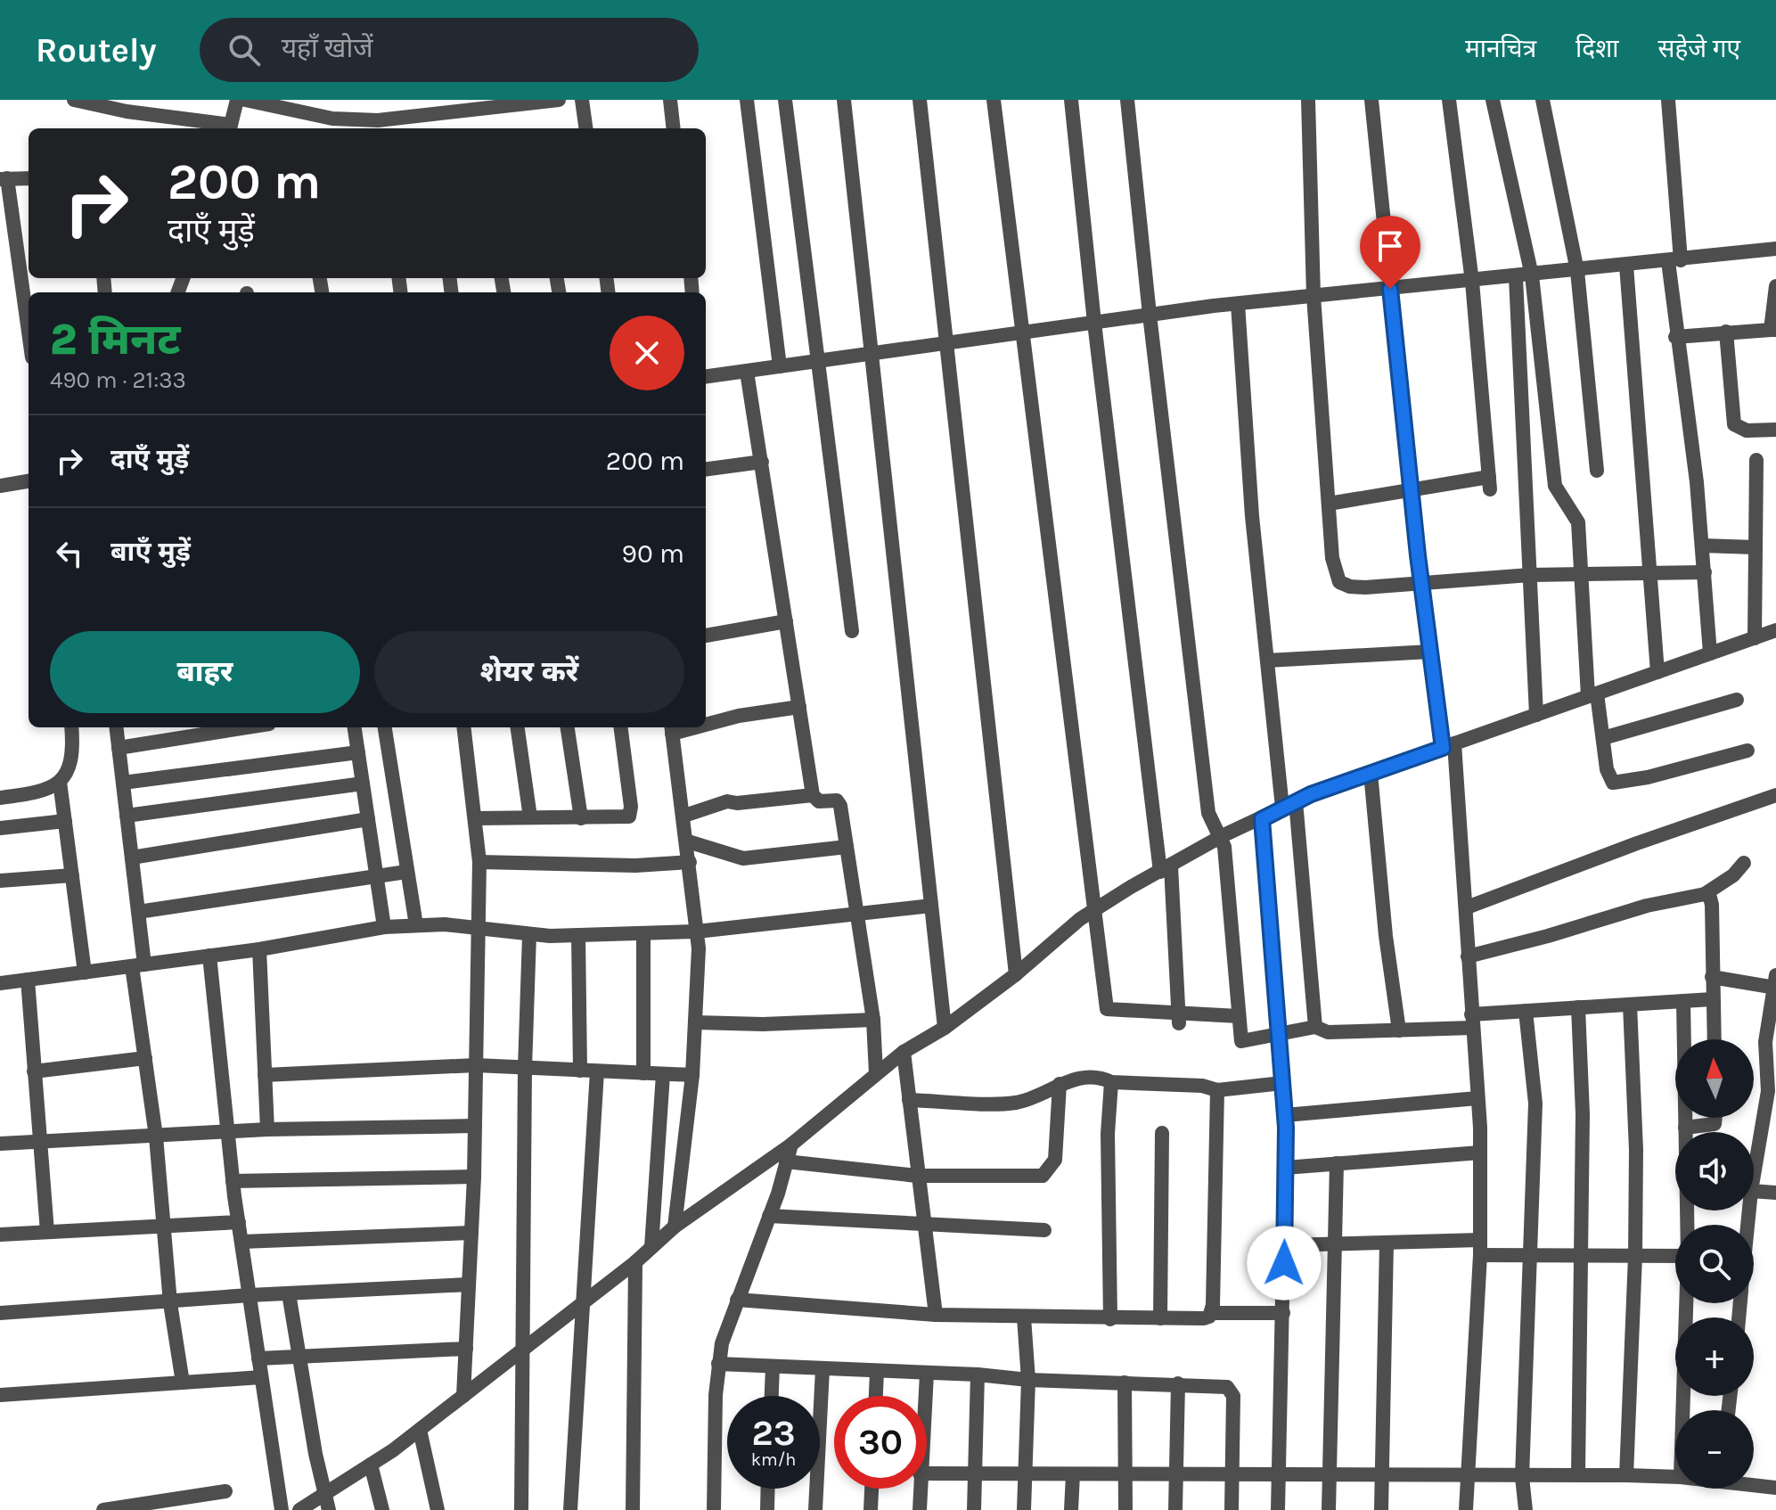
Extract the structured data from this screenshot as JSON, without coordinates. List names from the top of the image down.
{
  "north": "top",
  "page": {
    "header": "Routely",
    "search": "यहाँ खोजें",
    "nav": ["मानचित्र", "दिशा", "सहेजे गए"],
    "turn": ["200 m", "दाएँ मुड़ें"],
    "heading": ["2 मिनट", "490 m · 21:33"],
    "list": [
      {
        "name": "दाएँ मुड़ें",
        "value": "200 m"
      },
      {
        "name": "बाएँ मुड़ें",
        "value": "90 m"
      }
    ],
    "buttons": ["बाहर", "शेयर करें"],
    "map_buttons": ["+", "−"],
    "speed": "23 km/h",
    "limit": "30"
  }
}
